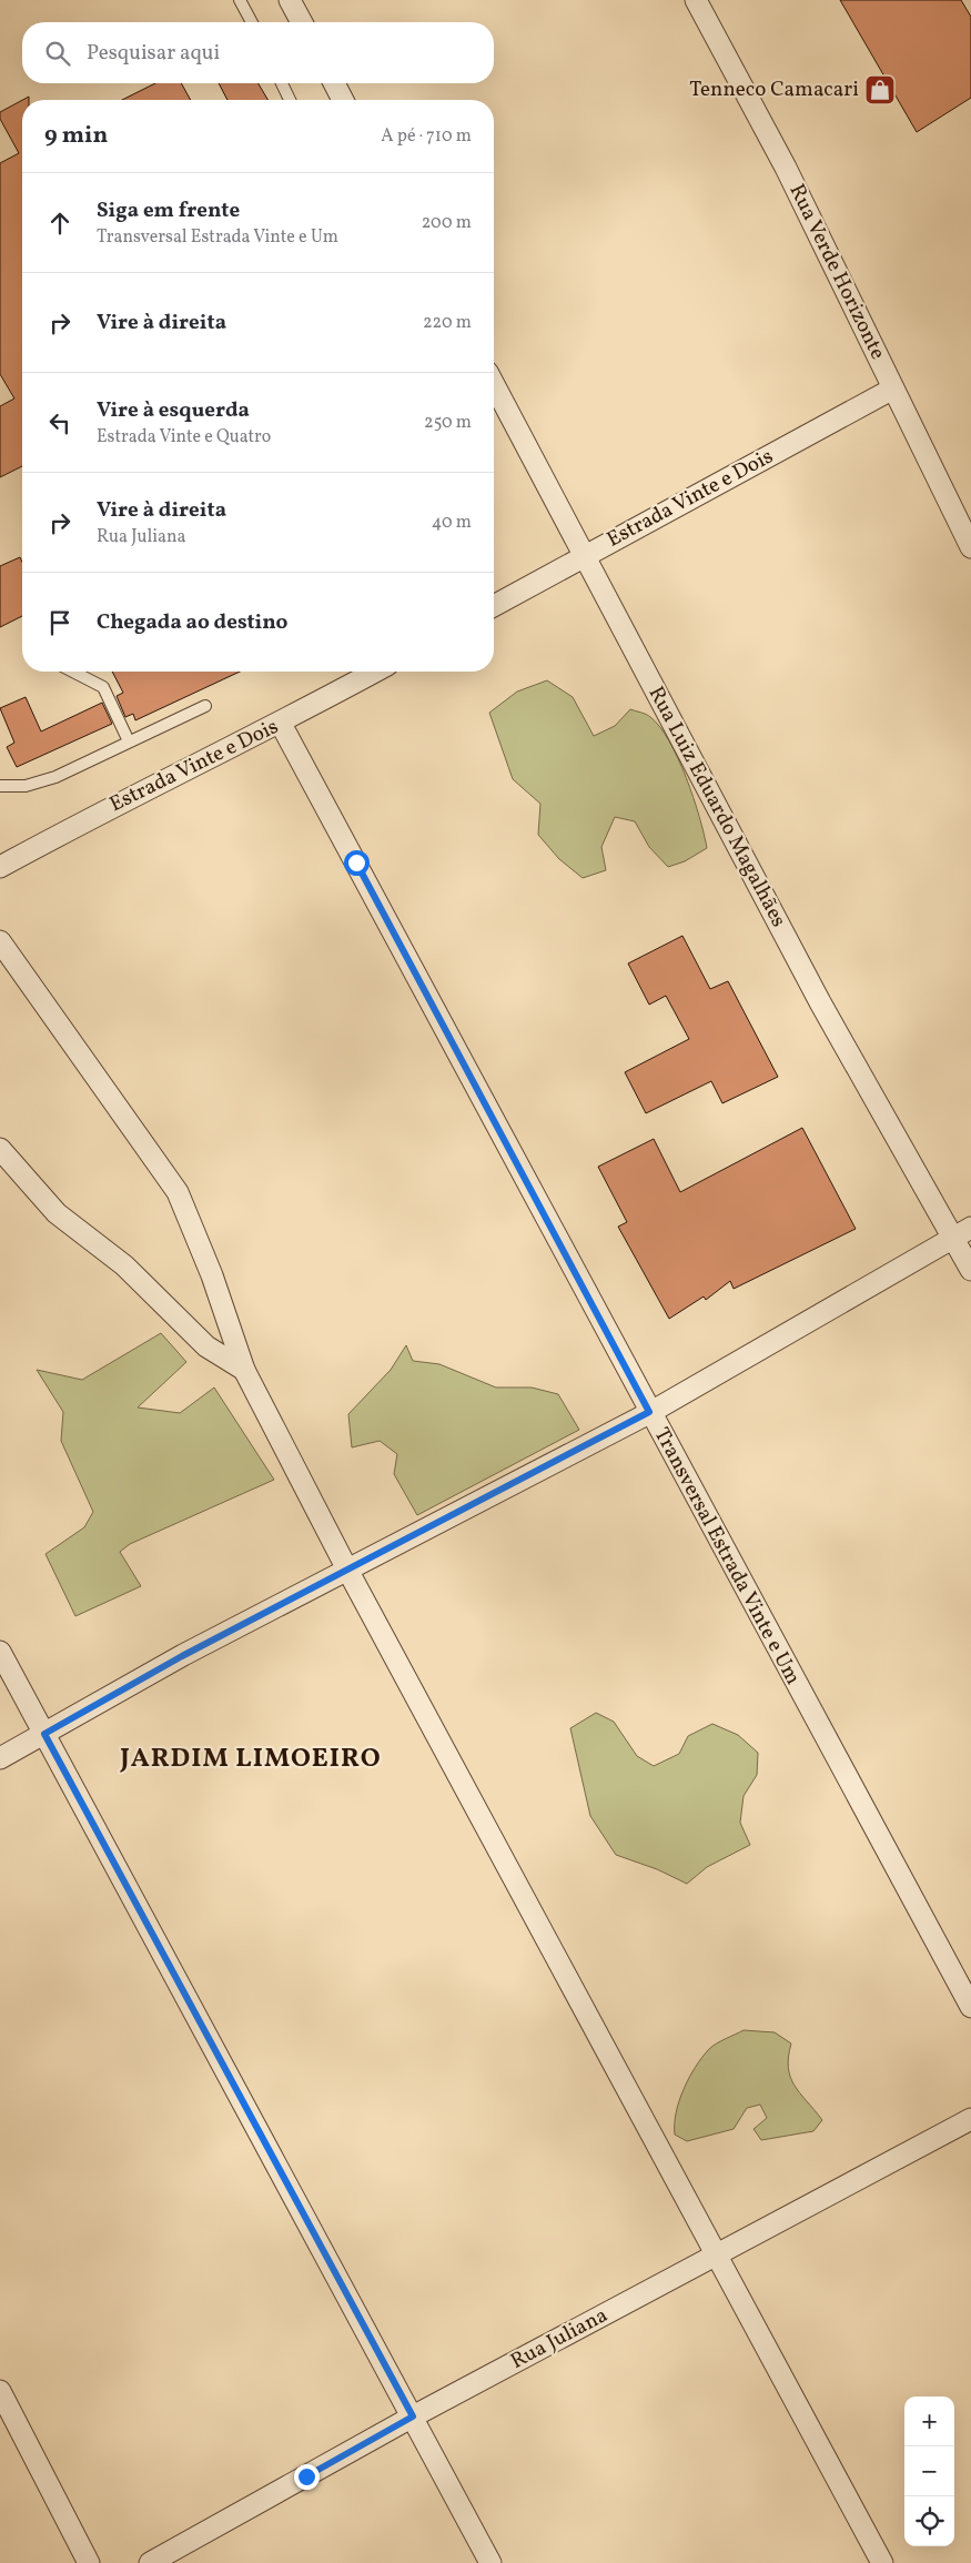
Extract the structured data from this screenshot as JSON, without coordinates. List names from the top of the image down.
{
  "streets": {
    "street": [
      "Rua Verde Horizonte",
      "Estrada Vinte e Dois",
      "Rua Luiz Eduardo Magalhães",
      "Transversal Estrada Vinte e Um",
      "Rua Juliana"
    ]
  },
  "crossings": [
    ["Rua Verde Horizonte", "Estrada Vinte e Dois"],
    ["Estrada Vinte e Dois", "Rua Luiz Eduardo Magalhães"],
    ["Estrada Vinte e Dois", "Transversal Estrada Vinte e Um"]
  ],
  "districts": ["JARDIM LIMOEIRO"],
  "places": {
    "shop": ["Tenneco Camacari"]
  },
  "page": {
    "search": "Pesquisar aqui",
    "heading": ["9 min", "A pé · 710 m"],
    "list": [
      ["Siga em frente", "Transversal Estrada Vinte e Um", "200 m"],
      ["Vire à direita", "220 m"],
      ["Vire à esquerda", "Estrada Vinte e Quatro", "250 m"],
      ["Vire à direita", "Rua Juliana", "40 m"],
      "Chegada ao destino"
    ],
    "map_buttons": ["+", "−"]
  }
}
